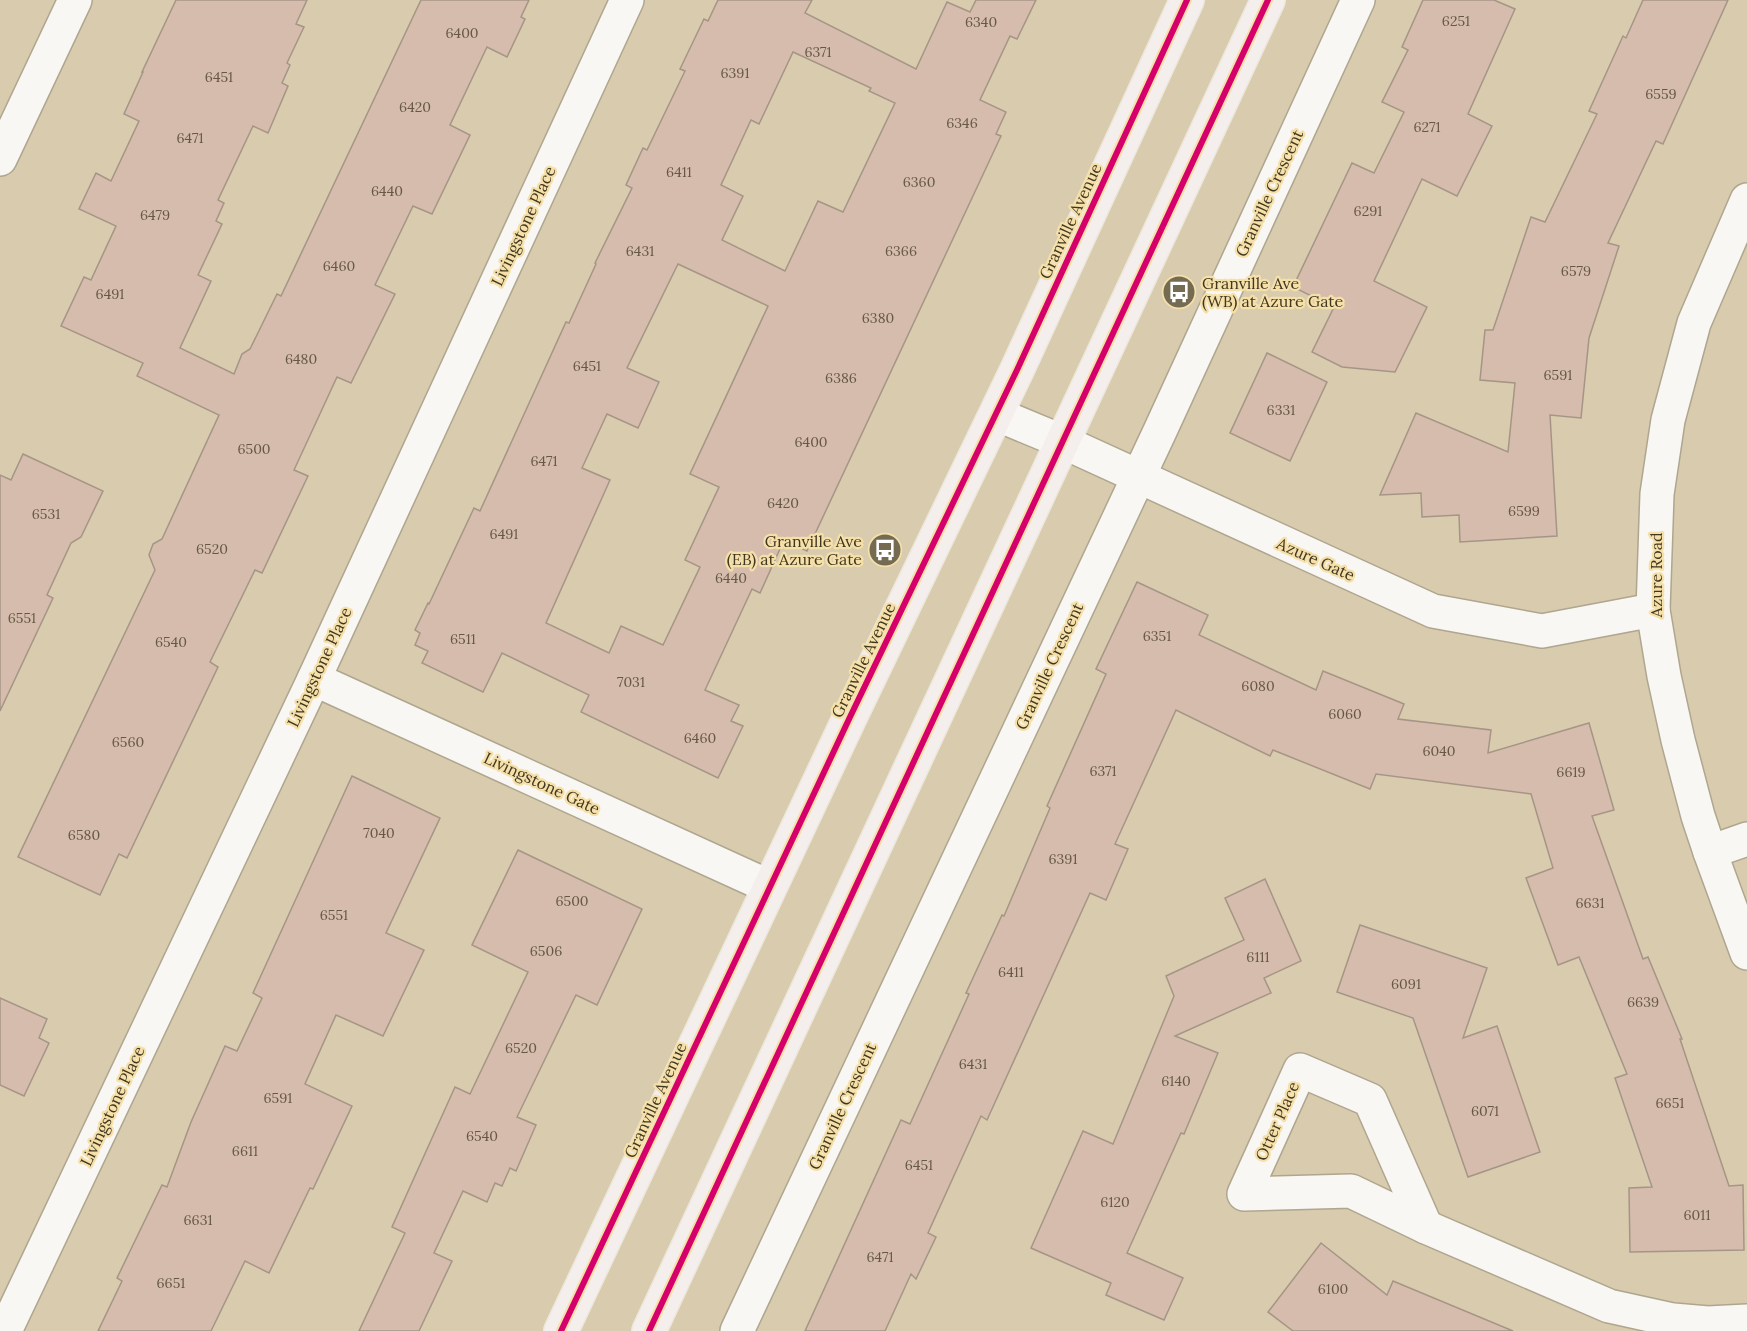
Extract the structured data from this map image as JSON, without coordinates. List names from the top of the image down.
{
  "streets": {
    "main road": ["Granville Avenue"],
    "street": [
      "Granville Crescent",
      "Livingstone Place",
      "Azure Gate",
      "Azure Road",
      "Livingstone Gate",
      "Otter Place"
    ]
  },
  "crossings": [
    ["Granville Crescent", "Azure Gate"],
    ["Granville Avenue", "Azure Gate"],
    ["Granville Avenue", "Livingstone Gate"],
    ["Livingstone Place", "Livingstone Gate"],
    ["Azure Gate", "Azure Road"]
  ],
  "places": {
    "bus stop": ["Granville Ave (WB) at Azure Gate", "Granville Ave (EB) at Azure Gate"]
  },
  "house_numbers": [
    "6251",
    "6340",
    "6400",
    "6371",
    "6391",
    "6451",
    "6559",
    "6420",
    "6346",
    "6271",
    "6471",
    "6411",
    "6360",
    "6440",
    "6291",
    "6479",
    "6431",
    "6366",
    "6460",
    "6579",
    "6491",
    "6380",
    "6480",
    "6451",
    "6591",
    "6386",
    "6331",
    "6400",
    "6500",
    "6471",
    "6420",
    "6599",
    "6531",
    "6491",
    "6520",
    "6440",
    "6551",
    "6351",
    "6511",
    "6540",
    "7031",
    "6080",
    "6060",
    "6460",
    "6560",
    "6040",
    "6371",
    "6619",
    "7040",
    "6580",
    "6391",
    "6500",
    "6631",
    "6551",
    "6506",
    "6111",
    "6411",
    "6091",
    "6639",
    "6520",
    "6431",
    "6140",
    "6591",
    "6651",
    "6071",
    "6540",
    "6611",
    "6451",
    "6120",
    "6011",
    "6631",
    "6471",
    "6651",
    "6100"
  ]
}
